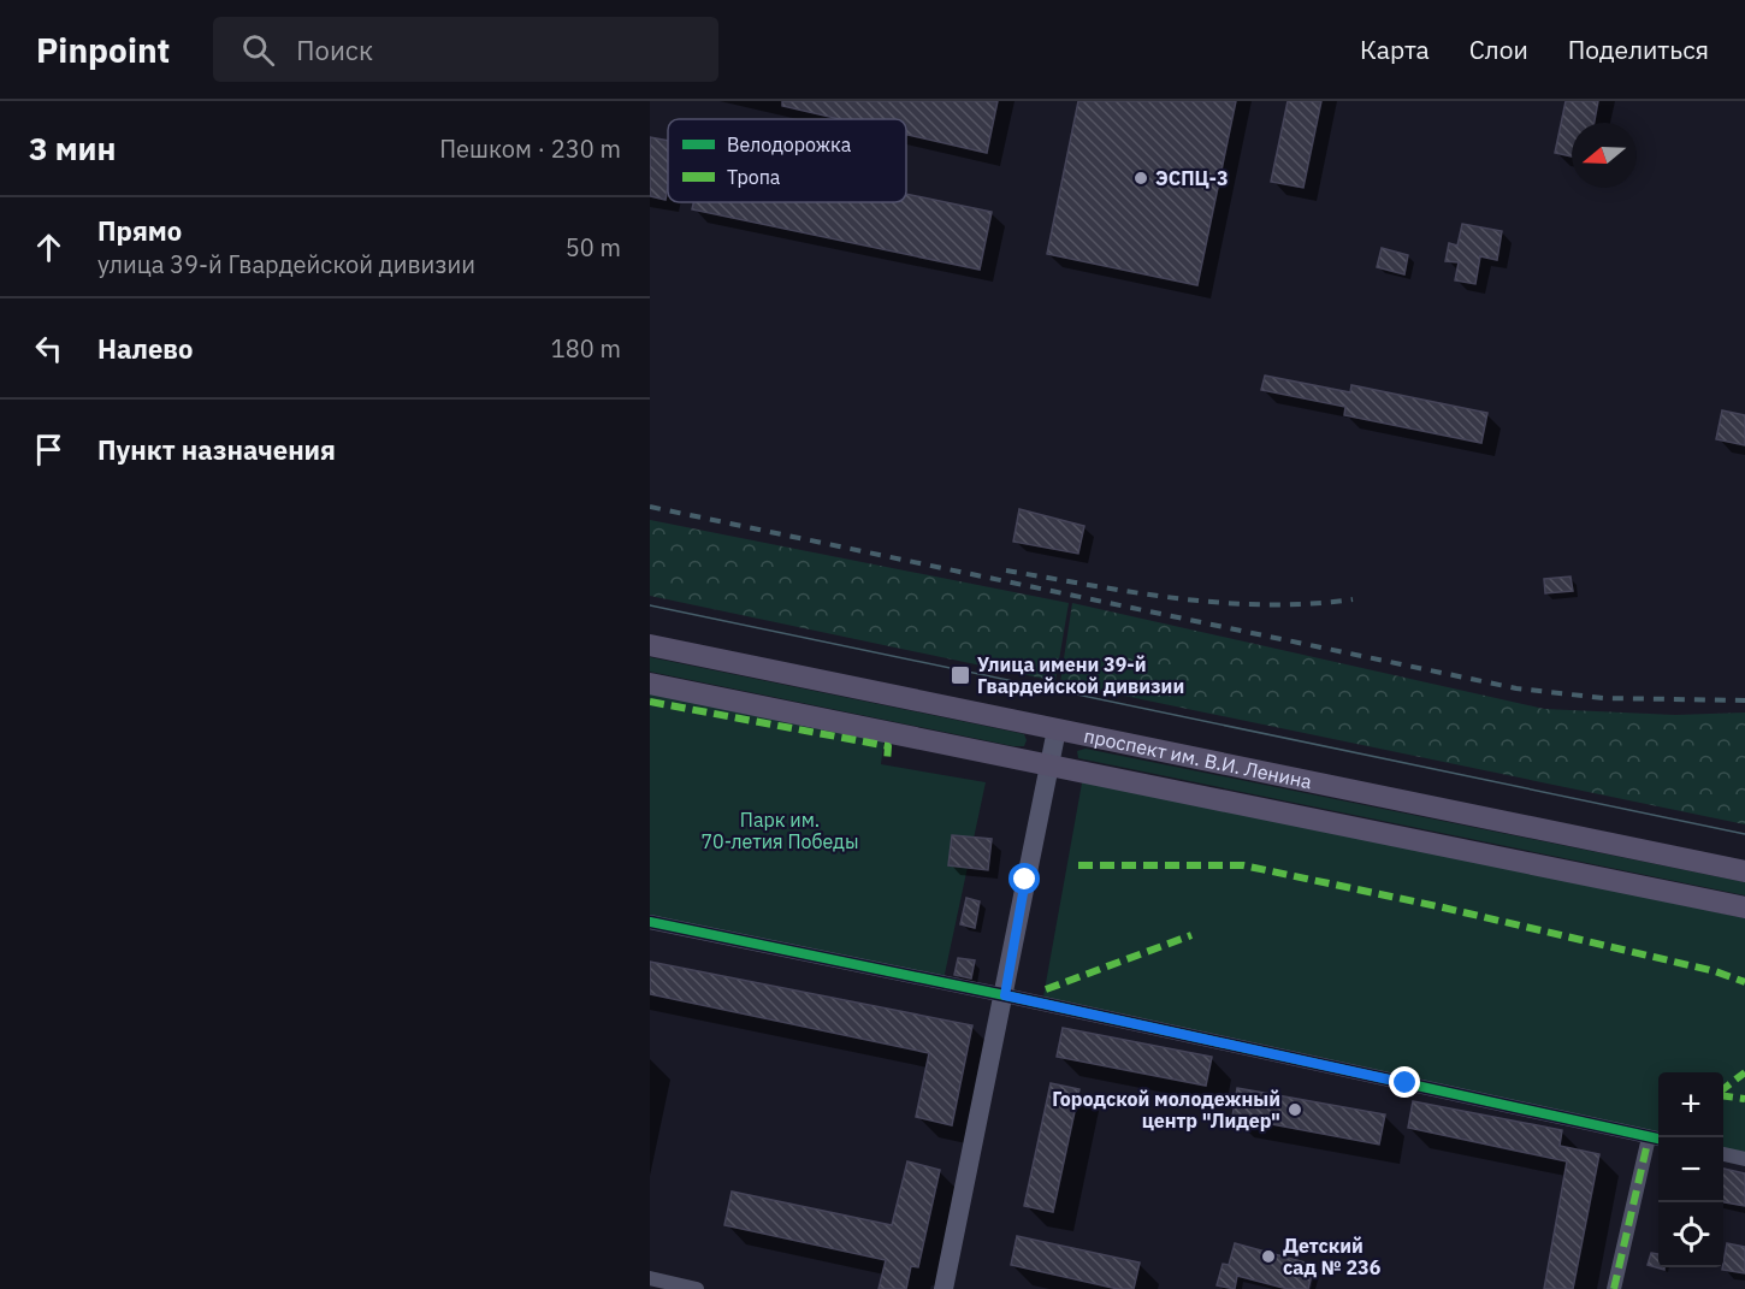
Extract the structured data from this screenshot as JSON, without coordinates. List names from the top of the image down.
{
  "streets": {
    "main road": ["проспект им. В.И. Ленина"]
  },
  "parks": ["Парк им. 70-летия Победы"],
  "places": {
    "other": ["ЭСПЦ-3", "Городской молодежный центр \"Лидер\"", "Детский сад № 236"],
    "transit": ["Улица имени 39-й Гвардейской дивизии"]
  },
  "legend": ["Велодорожка", "Тропа"],
  "north": "left",
  "page": {
    "header": "Pinpoint",
    "search": "Поиск",
    "nav": ["Карта", "Слои", "Поделиться"],
    "heading": ["3 мин", "Пешком · 230 m"],
    "list": [
      ["Прямо", "улица 39-й Гвардейской дивизии", "50 m"],
      ["Налево", "180 m"],
      "Пункт назначения"
    ],
    "map_buttons": ["+", "−"]
  }
}
